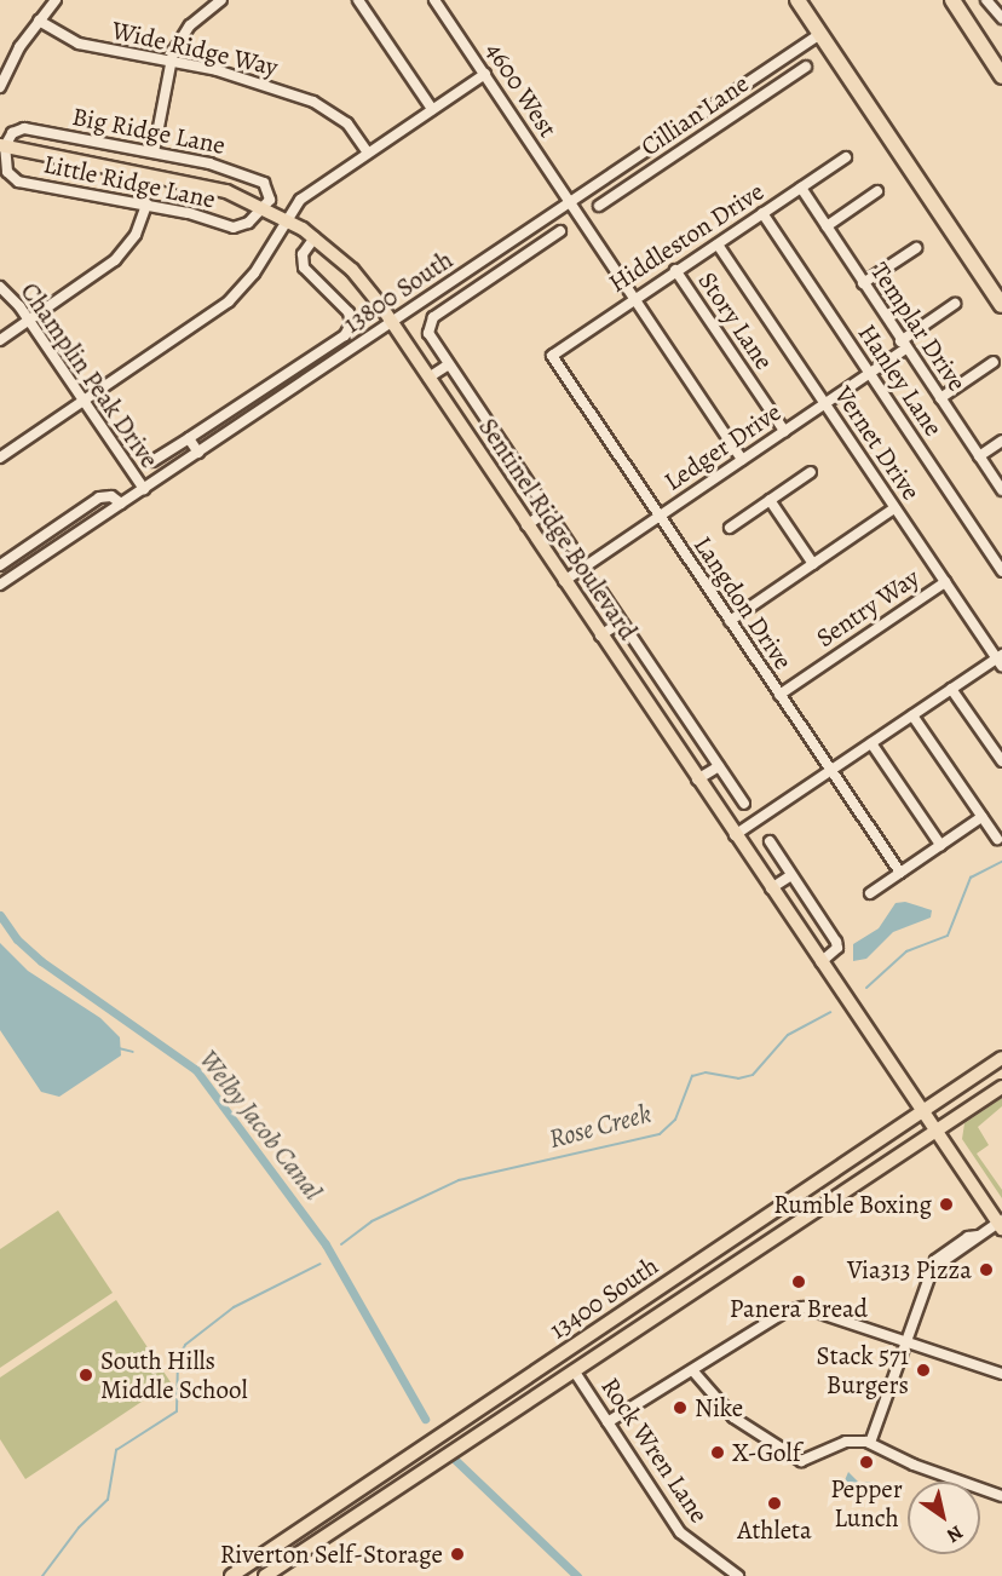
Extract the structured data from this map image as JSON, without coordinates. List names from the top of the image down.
{
  "streets": {
    "main road": ["Sentinel Ridge Boulevard", "13400 South"],
    "street": [
      "Wide Ridge Way",
      "4600 West",
      "Cillian Lane",
      "Big Ridge Lane",
      "Little Ridge Lane",
      "Hiddleston Drive",
      "13800 South",
      "Story Lane",
      "Templar Drive",
      "Champlin Peak Drive",
      "Hanley Lane",
      "Vernet Drive",
      "Ledger Drive",
      "Langdon Drive",
      "Sentry Way",
      "Rock Wren Lane"
    ]
  },
  "crossings": [
    ["4600 West", "Hiddleston Drive"],
    ["4600 West", "13800 South"],
    ["4600 West", "Ledger Drive"],
    ["Cillian Lane", "13800 South"],
    ["Big Ridge Lane", "Little Ridge Lane"],
    ["Big Ridge Lane", "Sentinel Ridge Boulevard"],
    ["Little Ridge Lane", "Sentinel Ridge Boulevard"],
    ["Hiddleston Drive", "Story Lane"],
    ["Hiddleston Drive", "Templar Drive"],
    ["Hiddleston Drive", "Hanley Lane"],
    ["Hiddleston Drive", "Vernet Drive"],
    ["Hiddleston Drive", "Langdon Drive"],
    ["13800 South", "Champlin Peak Drive"],
    ["13800 South", "Sentinel Ridge Boulevard"],
    ["Story Lane", "Ledger Drive"],
    ["Templar Drive", "Ledger Drive"],
    ["Hanley Lane", "Ledger Drive"],
    ["Vernet Drive", "Ledger Drive"],
    ["Vernet Drive", "Sentry Way"],
    ["Ledger Drive", "Sentinel Ridge Boulevard"],
    ["Ledger Drive", "Langdon Drive"],
    ["Sentinel Ridge Boulevard", "13400 South"],
    ["Langdon Drive", "Sentry Way"],
    ["13400 South", "Rock Wren Lane"]
  ],
  "water": ["Welby Jacob Canal", "Rose Creek"],
  "places": [
    "Rumble Boxing",
    "Via313 Pizza",
    "Panera Bread",
    "Stack 571 Burgers",
    "South Hills Middle School",
    "Nike",
    "X-Golf",
    "Pepper Lunch",
    "Athleta",
    "Riverton Self-Storage"
  ],
  "north": "bottom right"
}
